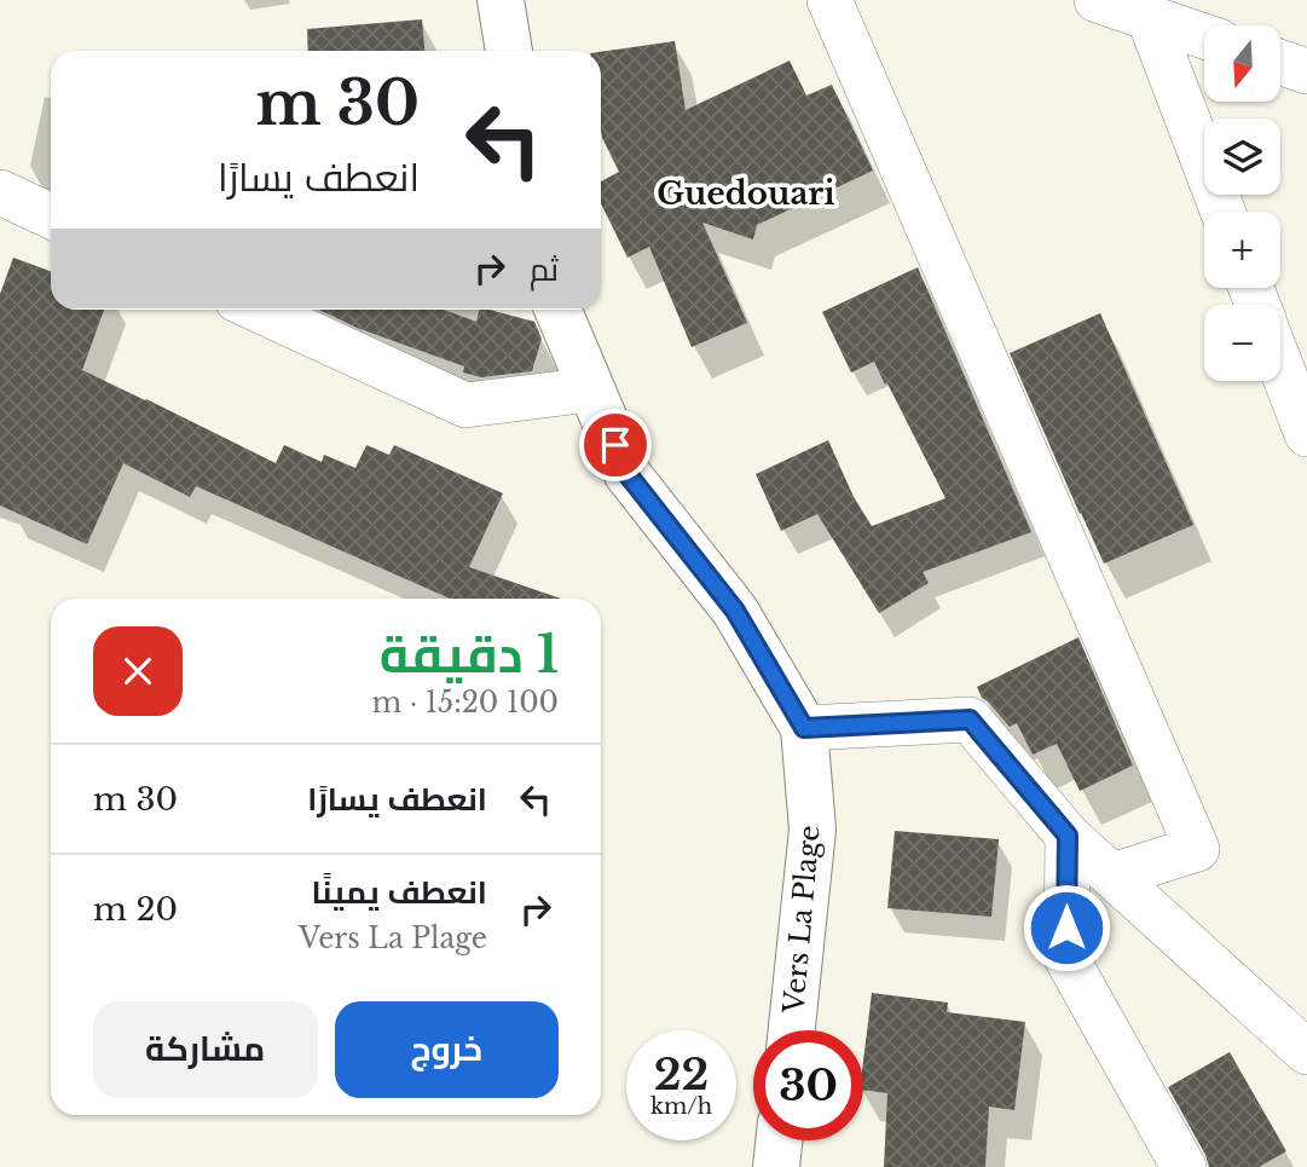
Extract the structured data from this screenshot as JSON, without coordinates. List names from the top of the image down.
{
  "streets": {
    "street": ["Vers La Plage"]
  },
  "districts": ["Guedouari"],
  "north": "bottom",
  "page": {
    "map_buttons": ["+", "−"],
    "turn": ["30 m", "انعطف يسارًا"],
    "then": "ثم",
    "heading": ["1 دقيقة", "100 m · 15:20"],
    "list": [
      {
        "name": "انعطف يسارًا",
        "value": "30 m"
      },
      {
        "name": "انعطف يمينًا",
        "note": "Vers La Plage",
        "value": "20 m"
      }
    ],
    "buttons": ["خروج", "مشاركة"],
    "speed": "22 km/h",
    "limit": "30"
  }
}
